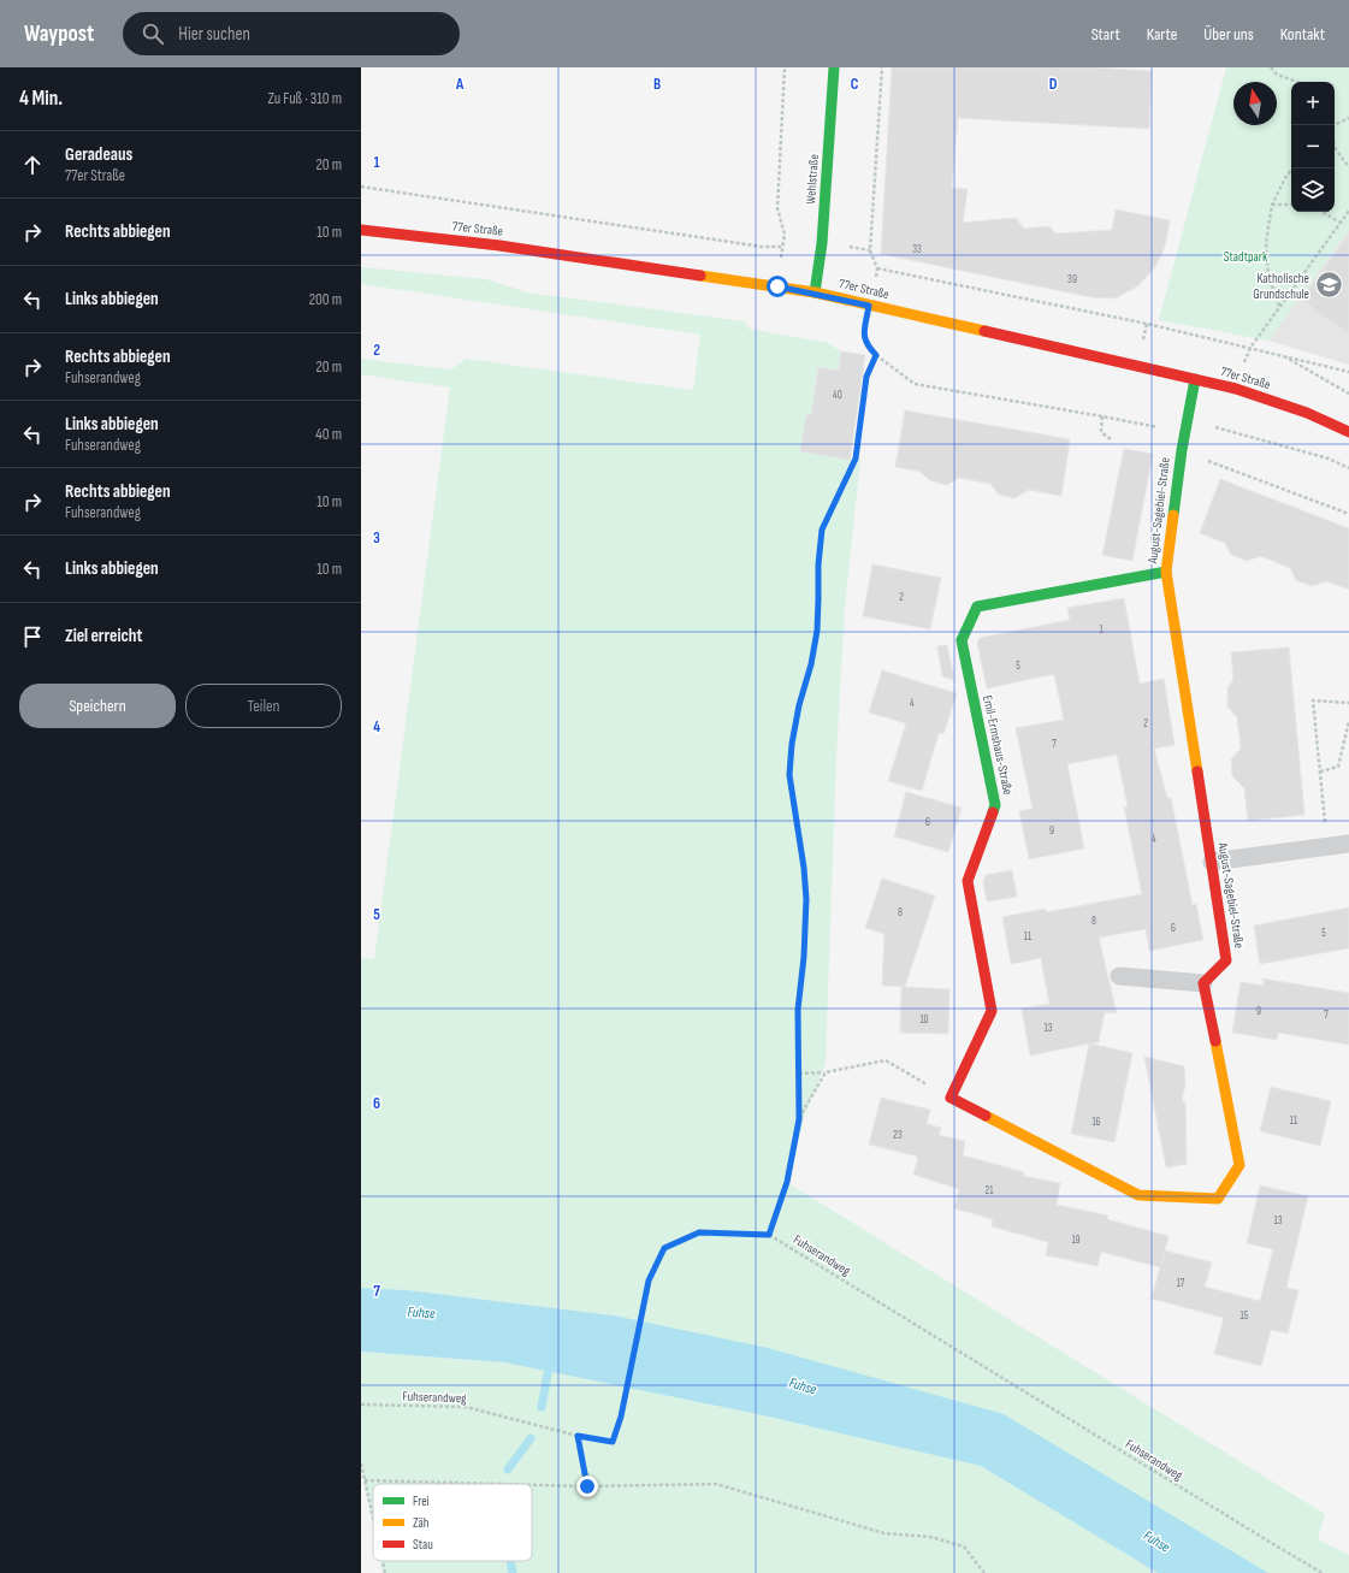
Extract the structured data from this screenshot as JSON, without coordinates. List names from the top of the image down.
{
  "streets": {
    "street": [
      "Wehlstraße",
      "77er Straße",
      "August-Sagebiel-Straße",
      "Emil-Ermshaus-Straße"
    ],
    "path": ["Fuhserandweg"]
  },
  "crossings": [
    ["Wehlstraße", "77er Straße"],
    ["77er Straße", "August-Sagebiel-Straße"],
    ["August-Sagebiel-Straße", "Emil-Ermshaus-Straße"]
  ],
  "water": ["Fuhse"],
  "parks": ["Stadtpark"],
  "places": {
    "school or university": ["Katholische Grundschule"]
  },
  "house_numbers": [
    "33",
    "39",
    "40",
    "2",
    "1",
    "5",
    "4",
    "2",
    "7",
    "6",
    "9",
    "4",
    "8",
    "8",
    "6",
    "5",
    "11",
    "9",
    "7",
    "10",
    "13",
    "11",
    "16",
    "23",
    "21",
    "13",
    "19",
    "17",
    "15"
  ],
  "legend": ["Frei", "Zäh", "Stau"],
  "north": "top",
  "page": {
    "header": "Waypost",
    "search": "Hier suchen",
    "nav": [
      "Start",
      "Karte",
      "Über uns",
      "Kontakt"
    ],
    "heading": ["4 Min.", "Zu Fuß · 310 m"],
    "map_buttons": ["+", "−"],
    "list": [
      ["Geradeaus", "77er Straße", "20 m"],
      ["Rechts abbiegen", "10 m"],
      ["Links abbiegen", "200 m"],
      ["Rechts abbiegen", "Fuhserandweg", "20 m"],
      ["Links abbiegen", "Fuhserandweg", "40 m"],
      ["Rechts abbiegen", "Fuhserandweg", "10 m"],
      ["Links abbiegen", "10 m"],
      "Ziel erreicht"
    ],
    "buttons": ["Speichern", "Teilen"]
  },
  "grid": {
    "columns": [
      "A",
      "B",
      "C",
      "D"
    ],
    "rows": [
      "1",
      "2",
      "3",
      "4",
      "5",
      "6",
      "7"
    ]
  }
}
